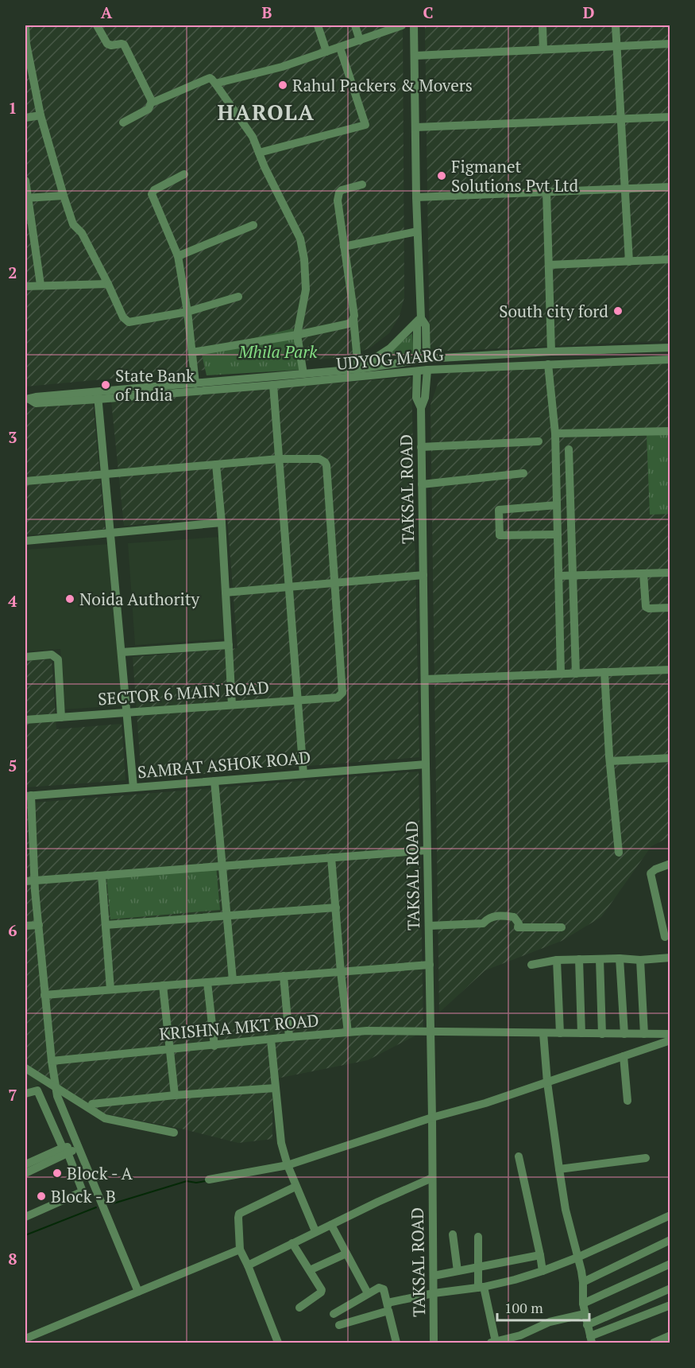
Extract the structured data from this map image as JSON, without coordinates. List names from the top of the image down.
{
  "streets": {
    "street": [
      "UDYOG MARG",
      "TAKSAL ROAD",
      "SECTOR 6 MAIN ROAD",
      "SAMRAT ASHOK ROAD",
      "KRISHNA MKT ROAD"
    ]
  },
  "crossings": [
    ["UDYOG MARG", "TAKSAL ROAD"],
    ["TAKSAL ROAD", "SAMRAT ASHOK ROAD"],
    ["TAKSAL ROAD", "KRISHNA MKT ROAD"]
  ],
  "districts": ["HAROLA"],
  "parks": ["Mhila Park"],
  "places": [
    "Rahul Packers & Movers",
    "Figmanet Solutions Pvt Ltd",
    "South city ford",
    "State Bank of India",
    "Noida Authority",
    "Block - A",
    "Block - B"
  ],
  "scale_bar": "100 m",
  "grid": {
    "columns": [
      "A",
      "B",
      "C",
      "D"
    ],
    "rows": [
      "1",
      "2",
      "3",
      "4",
      "5",
      "6",
      "7",
      "8"
    ]
  }
}
